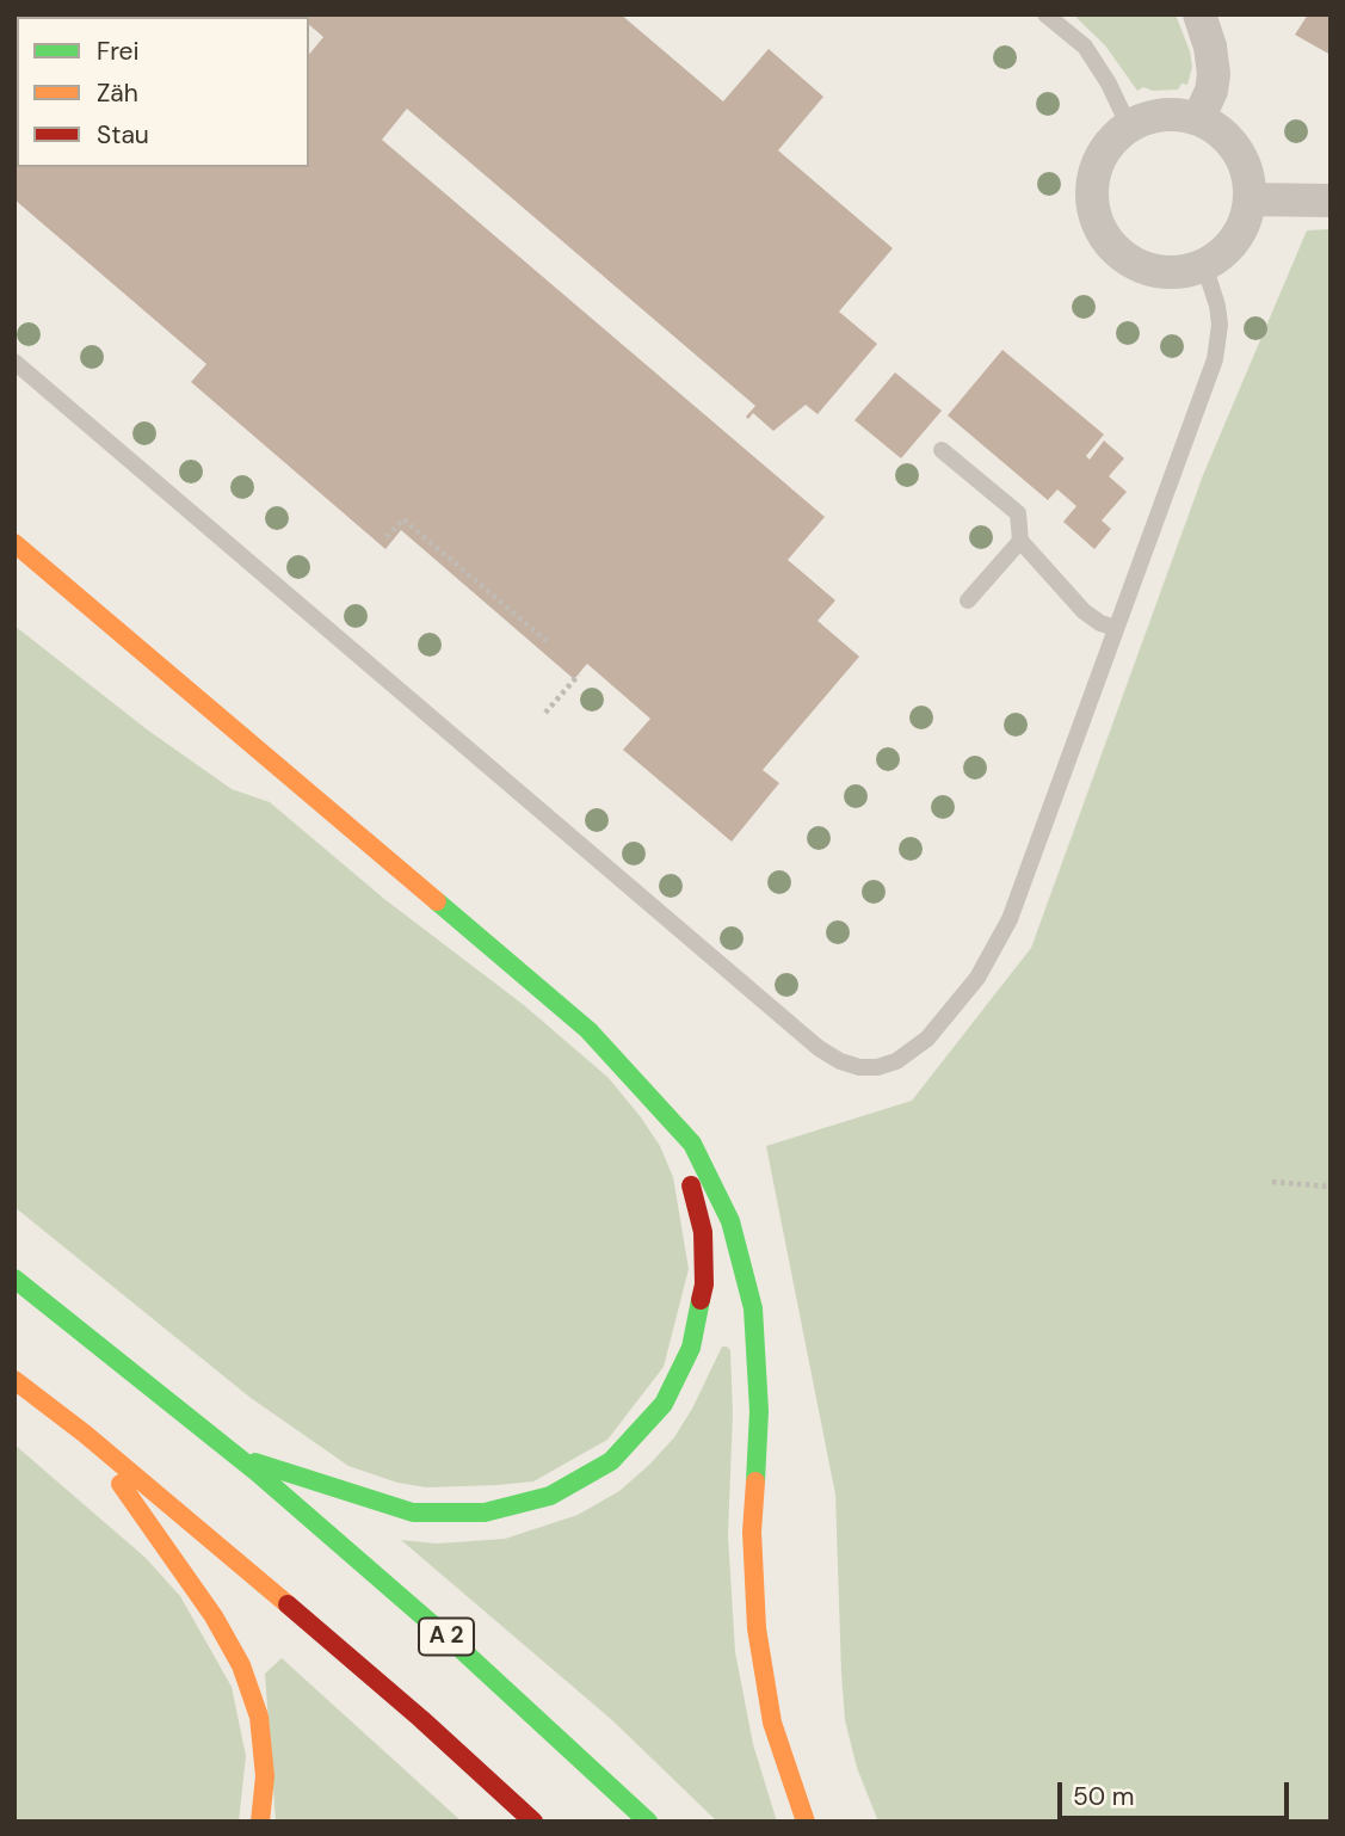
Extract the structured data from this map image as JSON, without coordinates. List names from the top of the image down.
{
  "streets": {
    "highway": ["A 2"]
  },
  "legend": ["Frei", "Zäh", "Stau"],
  "scale_bar": "50 m"
}
